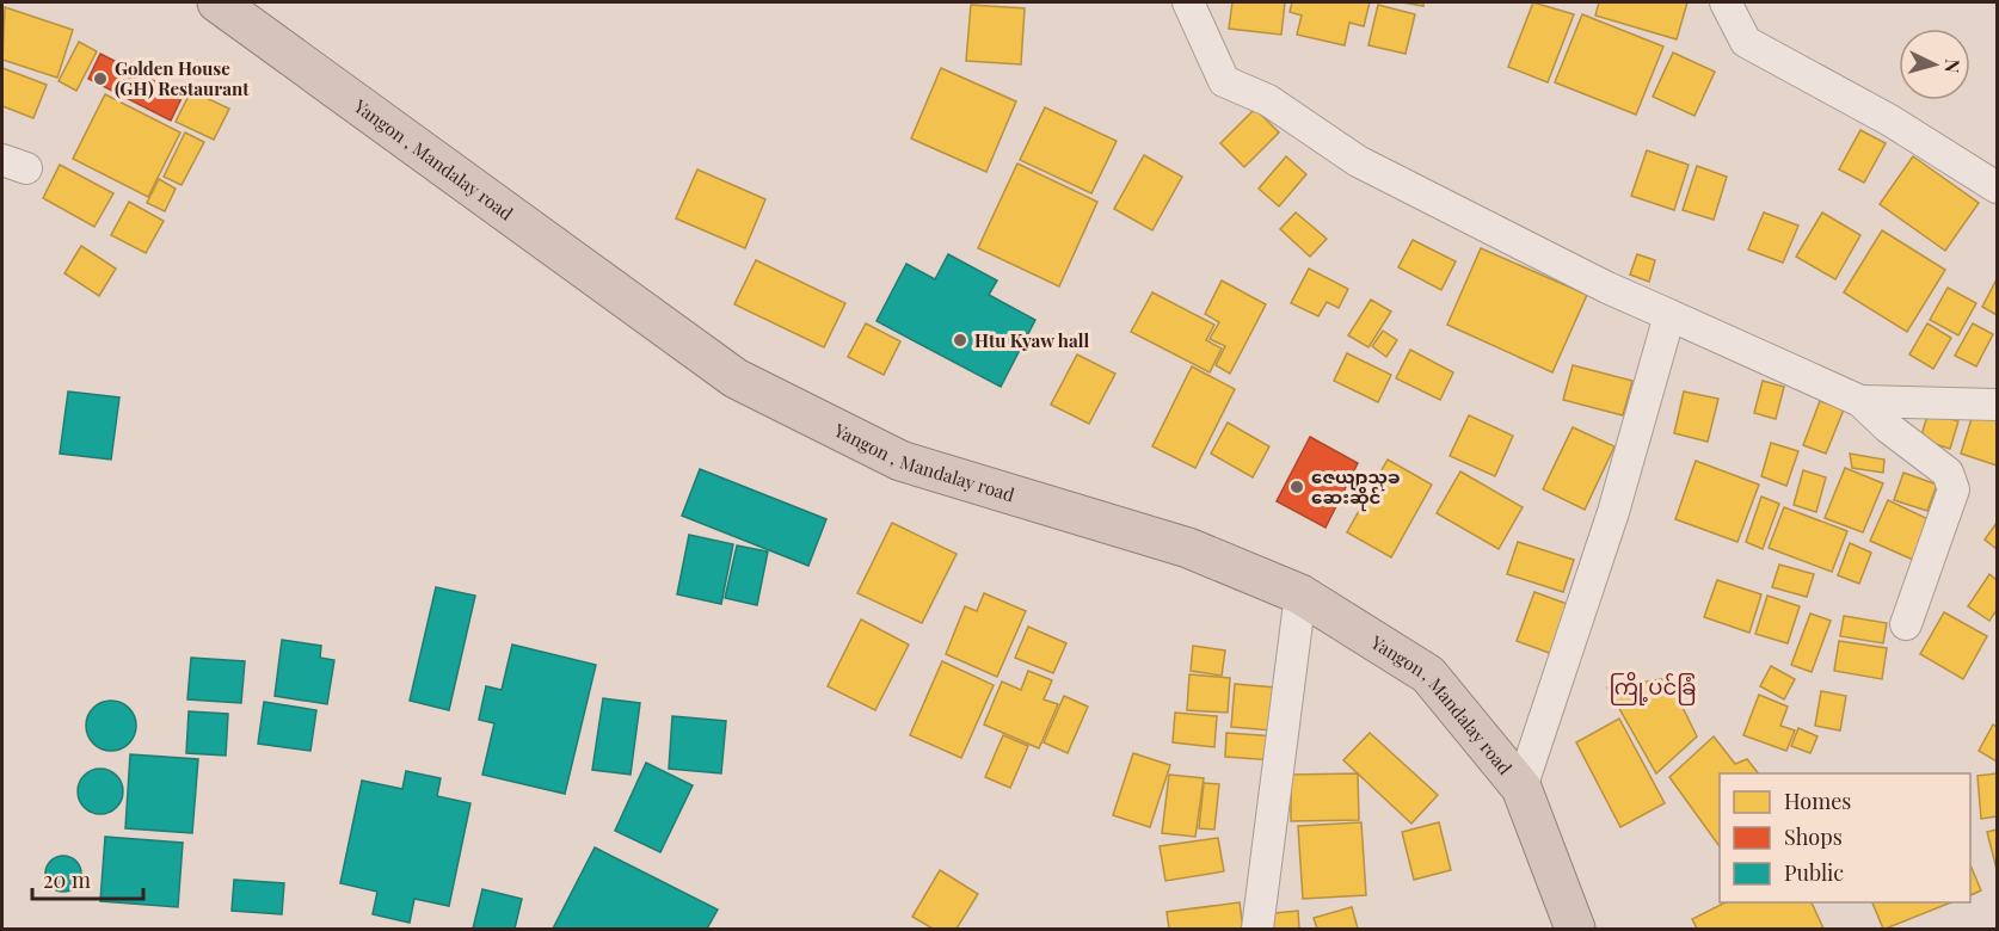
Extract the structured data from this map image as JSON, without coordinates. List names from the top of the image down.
{
  "streets": {
    "highway": ["Yangon , Mandalay road"]
  },
  "districts": ["ကြို့ပင်ခြံ"],
  "places": ["Golden House (GH) Restaurant", "Htu Kyaw hall", "ဇေယျာသုခ ဆေးဆိုင်"],
  "legend": ["Homes", "Shops", "Public"],
  "scale_bar": "20 m",
  "north": "right"
}
